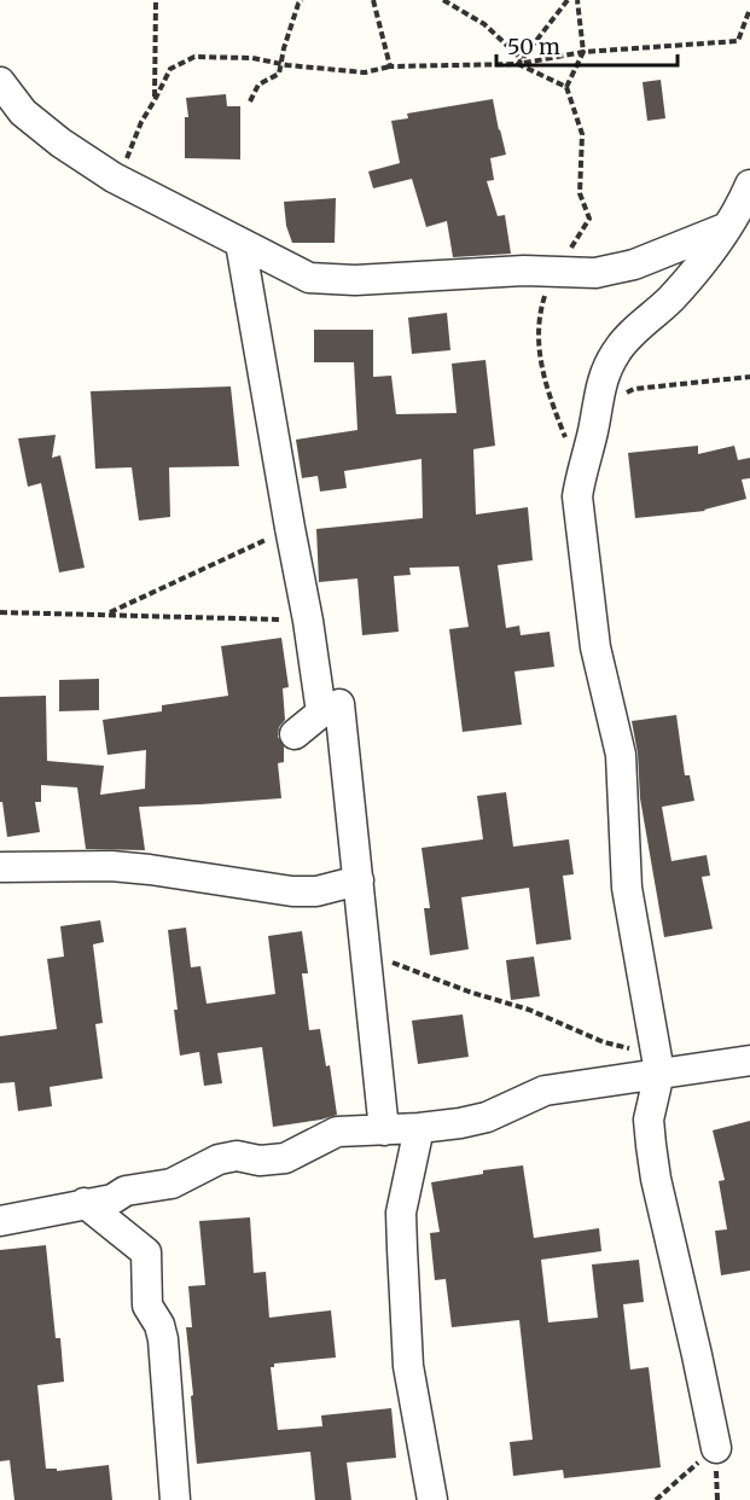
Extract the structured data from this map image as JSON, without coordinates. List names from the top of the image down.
{
  "scale_bar": "50 m"
}
